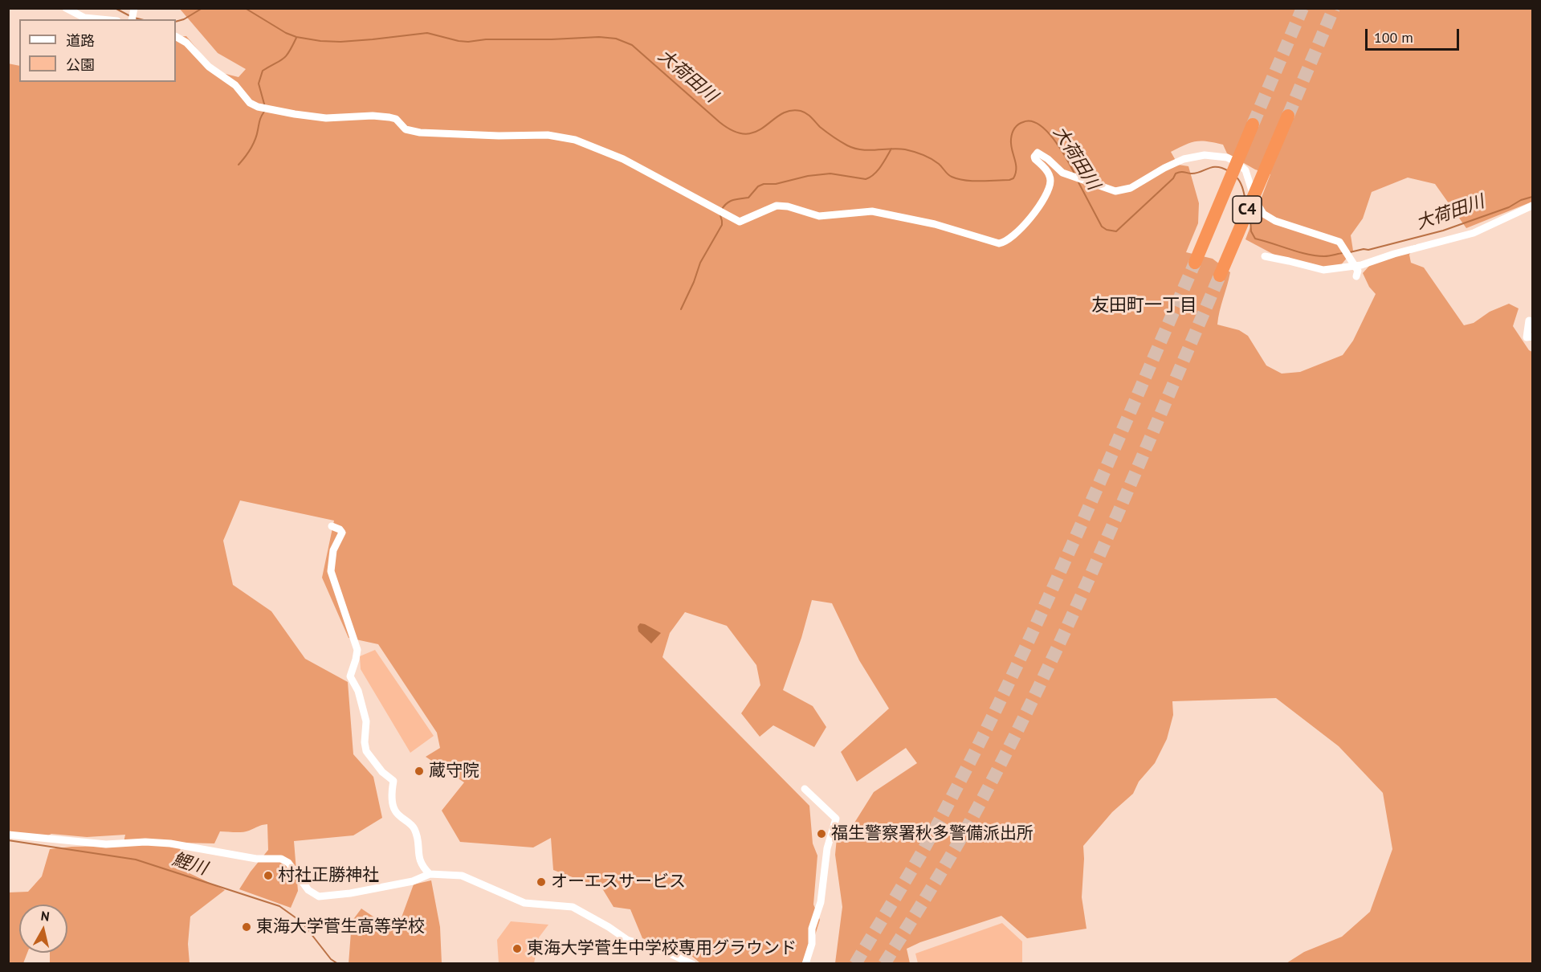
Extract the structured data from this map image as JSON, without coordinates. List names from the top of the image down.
{
  "streets": {
    "highway": ["C4"]
  },
  "districts": ["友田町一丁目"],
  "water": ["大荷田川", "鯉川"],
  "places": [
    "蔵守院",
    "福生警察署秋多警備派出所",
    "村社正勝神社",
    "オーエスサービス",
    "東海大学菅生高等学校",
    "東海大学菅生中学校専用グラウンド"
  ],
  "legend": ["道路", "公園"],
  "scale_bar": "100 m",
  "north": "top"
}
